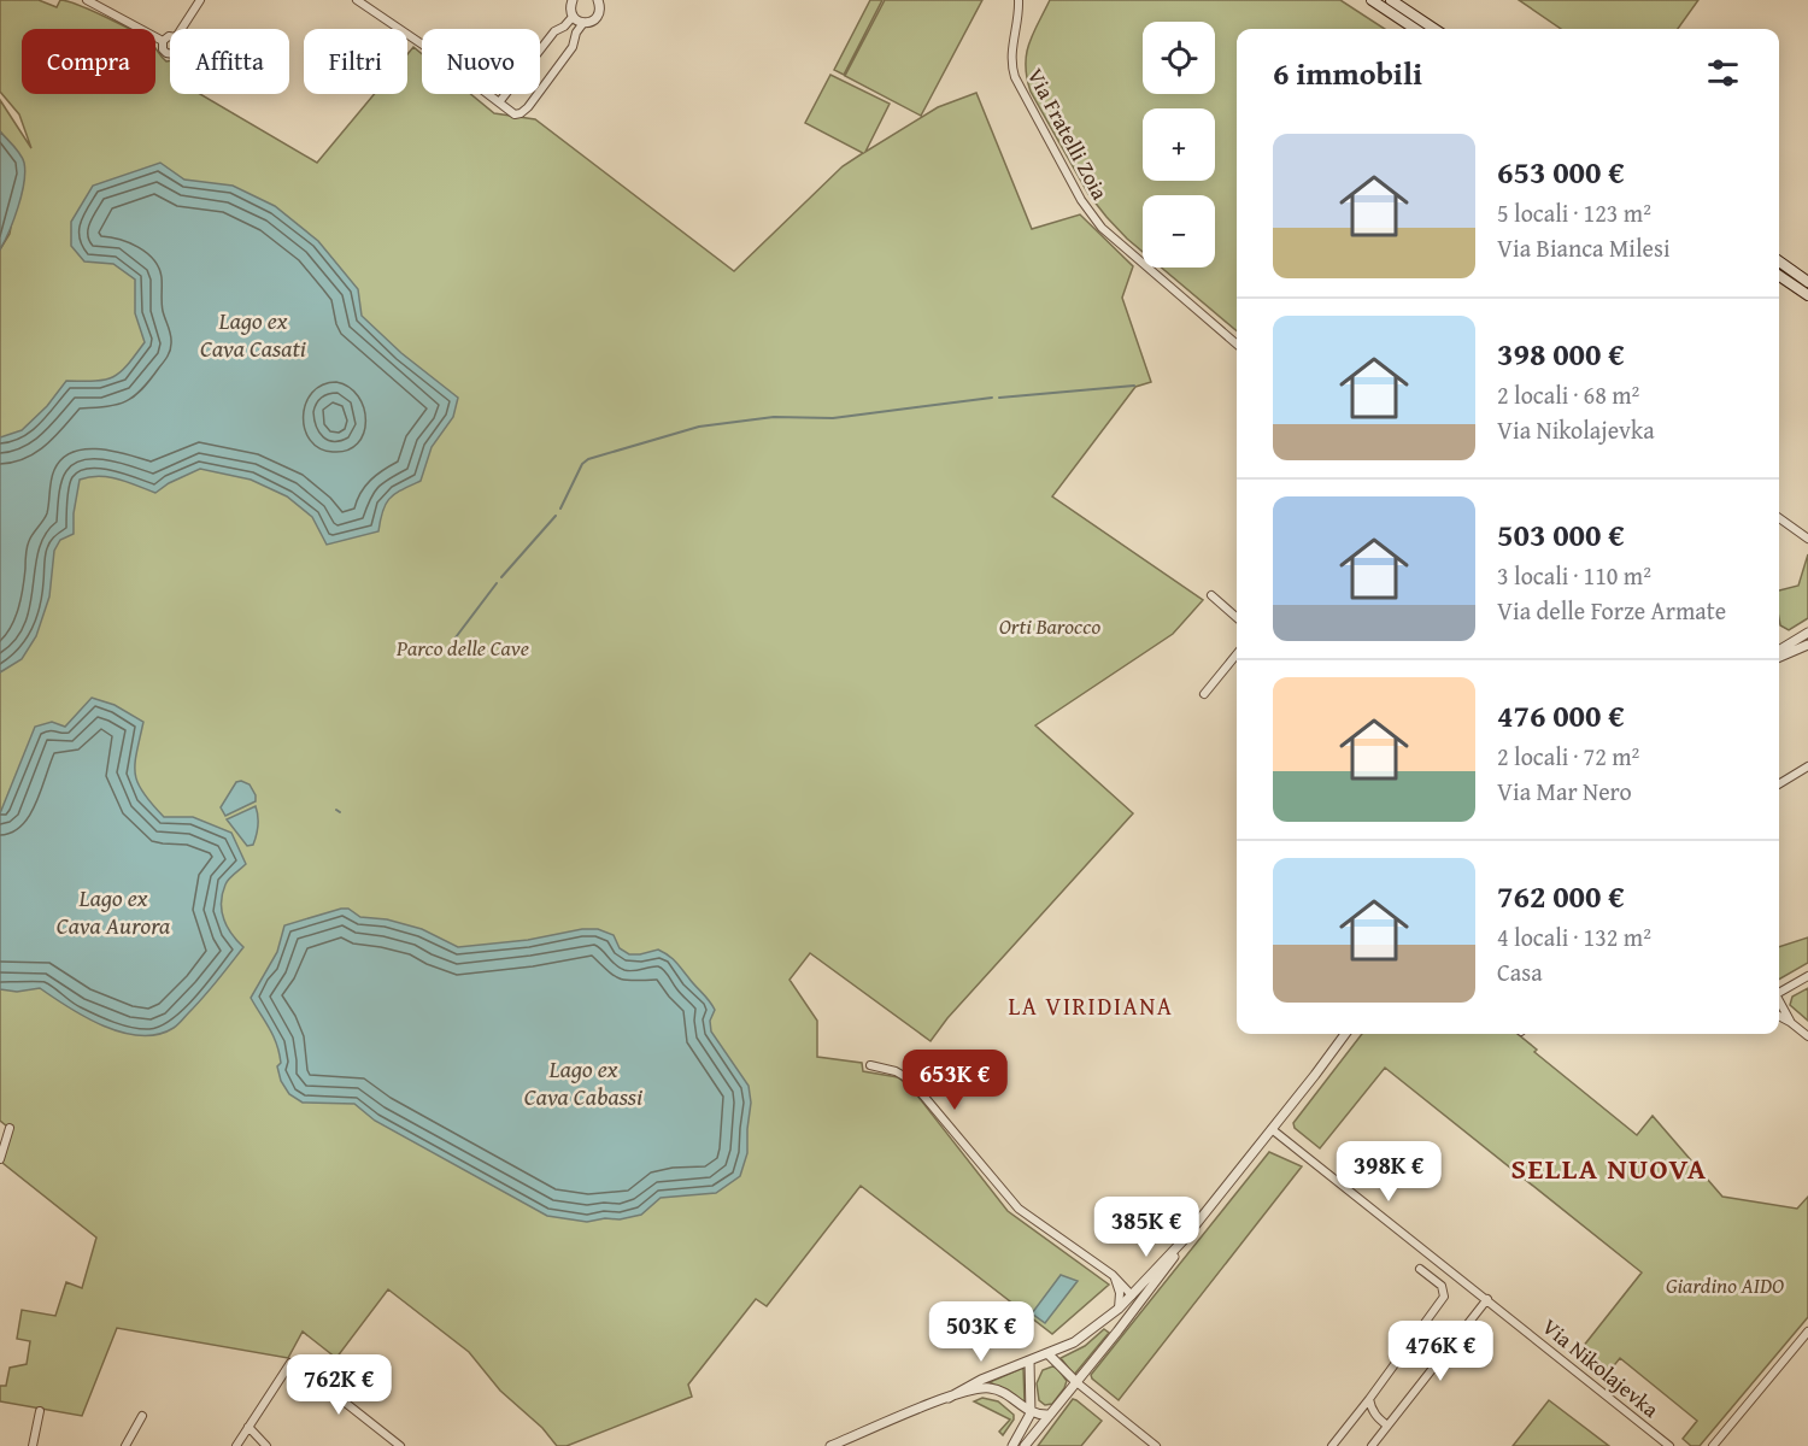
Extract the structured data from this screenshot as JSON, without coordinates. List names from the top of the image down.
{
  "streets": {
    "street": ["Via Fratelli Zoia", "Via Nikolajevka"]
  },
  "districts": ["LA VIRIDIANA", "SELLA NUOVA"],
  "water": ["Lago ex Cava Casati", "Lago ex Cava Aurora", "Lago ex Cava Cabassi"],
  "parks": ["Orti Barocco", "Parco delle Cave", "Giardino AIDO"],
  "page": {
    "map_buttons": ["+", "−"],
    "chip": [
      "Compra",
      "Affitta",
      "Filtri",
      "Nuovo"
    ],
    "heading": "6 immobili",
    "list": [
      {
        "name": "653 000 €",
        "note": "5 locali · 123 m² · Via Bianca Milesi"
      },
      {
        "name": "398 000 €",
        "note": "2 locali · 68 m² · Via Nikolajevka"
      },
      {
        "name": "503 000 €",
        "note": "3 locali · 110 m² · Via delle Forze Armate"
      },
      {
        "name": "476 000 €",
        "note": "2 locali · 72 m² · Via Mar Nero"
      },
      {
        "name": "762 000 €",
        "note": "4 locali · 132 m² · Casa"
      }
    ],
    "price": [
      "653K €",
      "398K €",
      "385K €",
      "503K €",
      "476K €",
      "762K €"
    ]
  }
}
